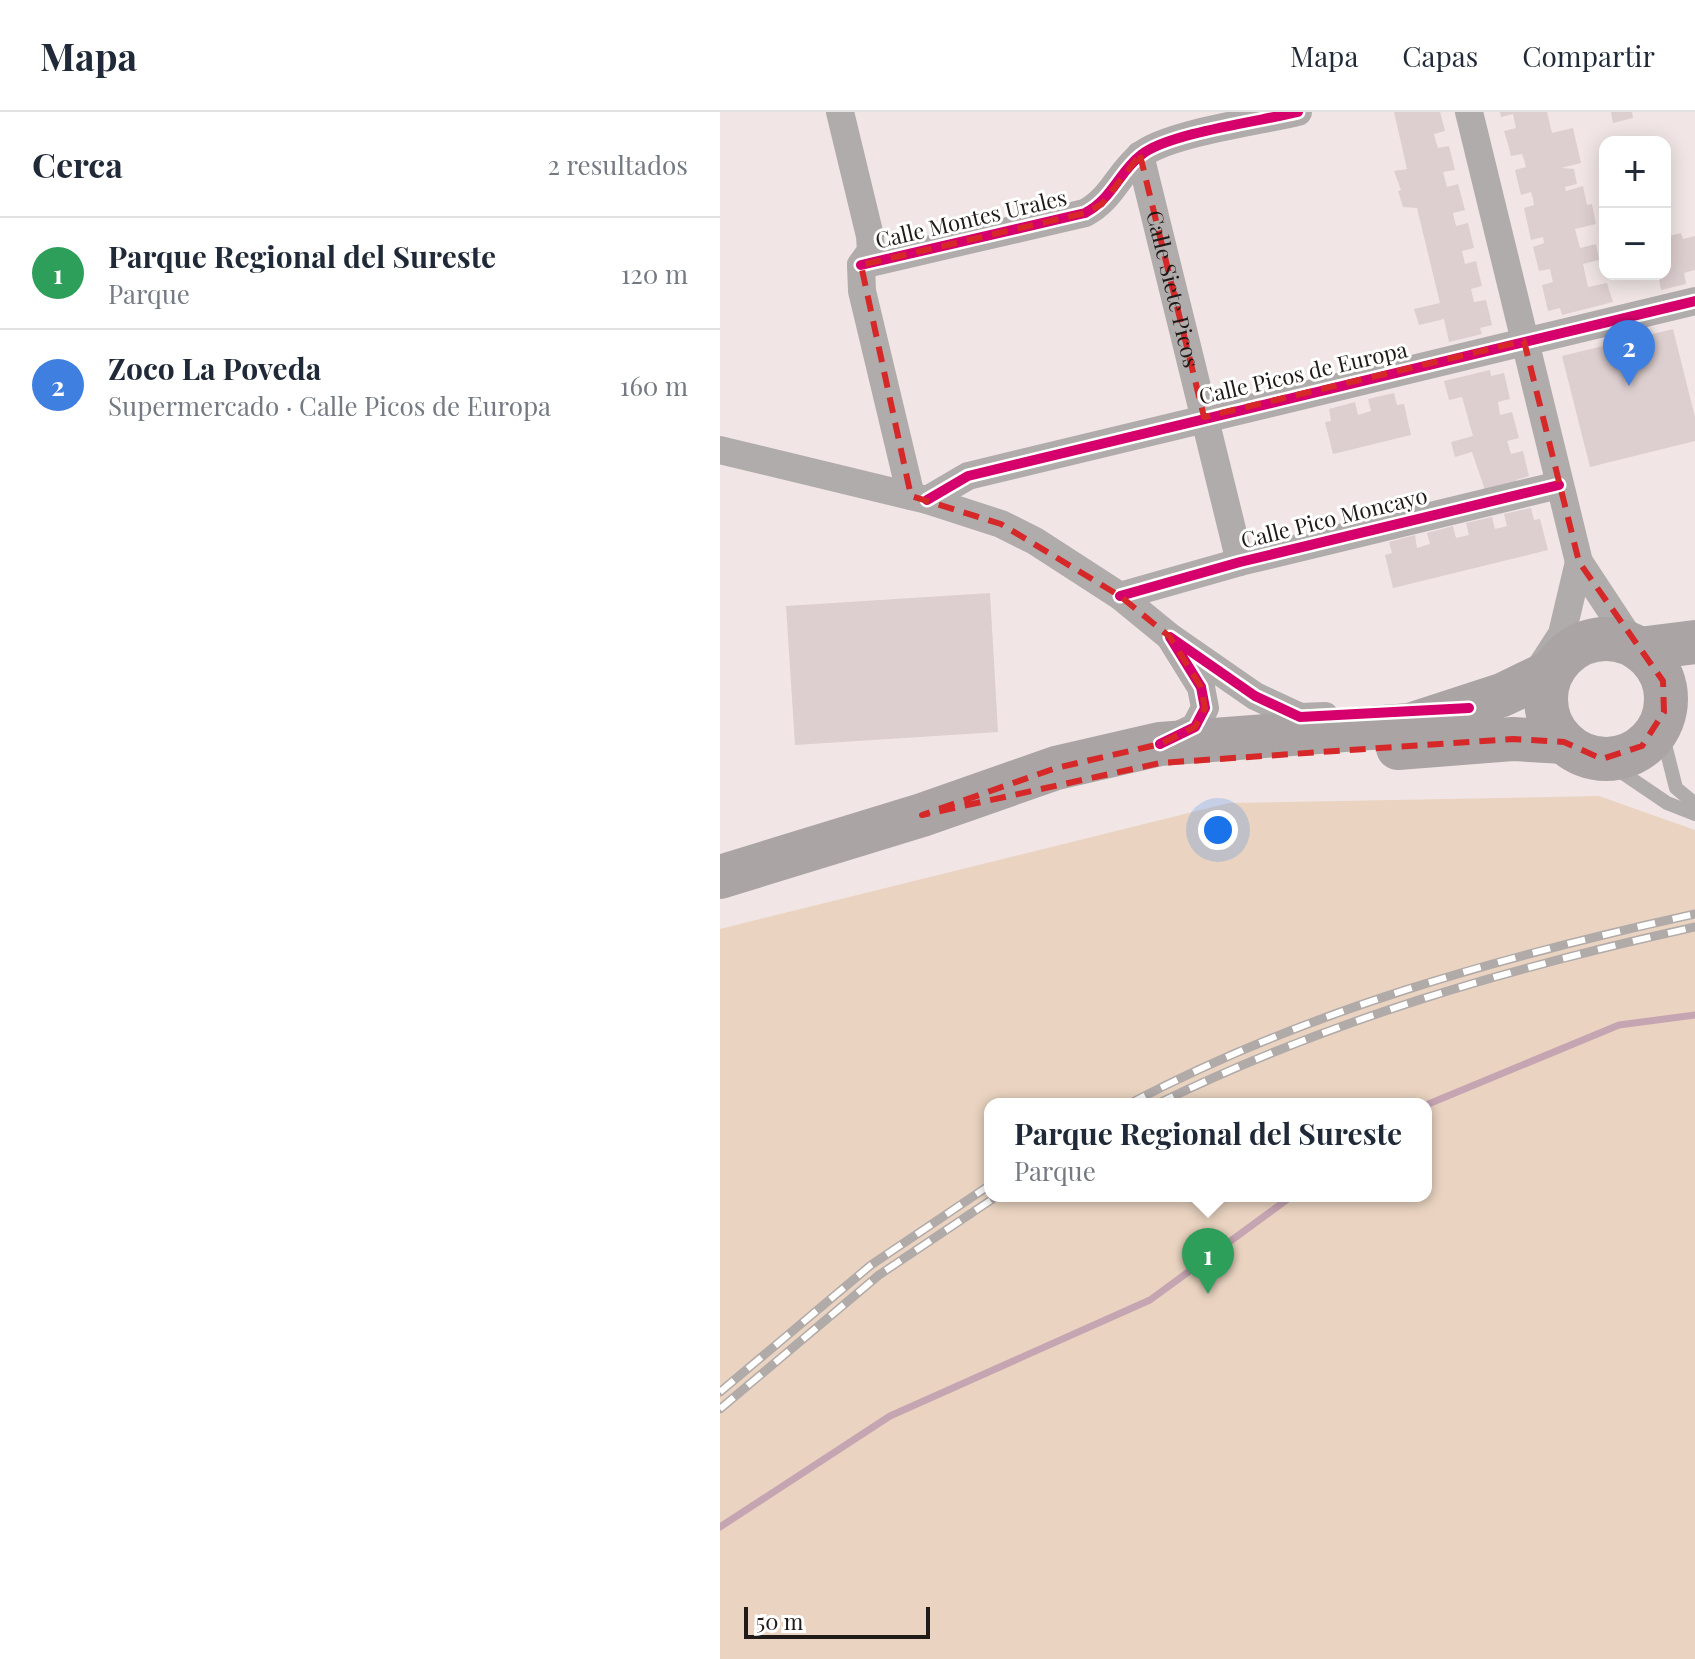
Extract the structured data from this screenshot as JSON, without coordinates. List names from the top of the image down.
{
  "streets": {
    "street": [
      "Calle Montes Urales",
      "Calle Siete Picos",
      "Calle Picos de Europa",
      "Calle Pico Moncayo"
    ]
  },
  "crossings": [
    ["Calle Montes Urales", "Calle Siete Picos"],
    ["Calle Siete Picos", "Calle Picos de Europa"],
    ["Calle Siete Picos", "Calle Pico Moncayo"]
  ],
  "scale_bar": "50 m",
  "page": {
    "header": "Mapa",
    "nav": ["Mapa", "Capas", "Compartir"],
    "heading": ["Cerca", "2 resultados"],
    "map_buttons": ["+", "−"],
    "list": [
      {
        "mark": "1",
        "name": "Parque Regional del Sureste",
        "note": "Parque",
        "value": "120 m"
      },
      {
        "mark": "2",
        "name": "Zoco La Poveda",
        "note": "Supermercado · Calle Picos de Europa",
        "value": "160 m"
      }
    ],
    "pins": ["2", "1"],
    "popup": ["Parque Regional del Sureste", "Parque"],
    "scale": "50 m"
  }
}
